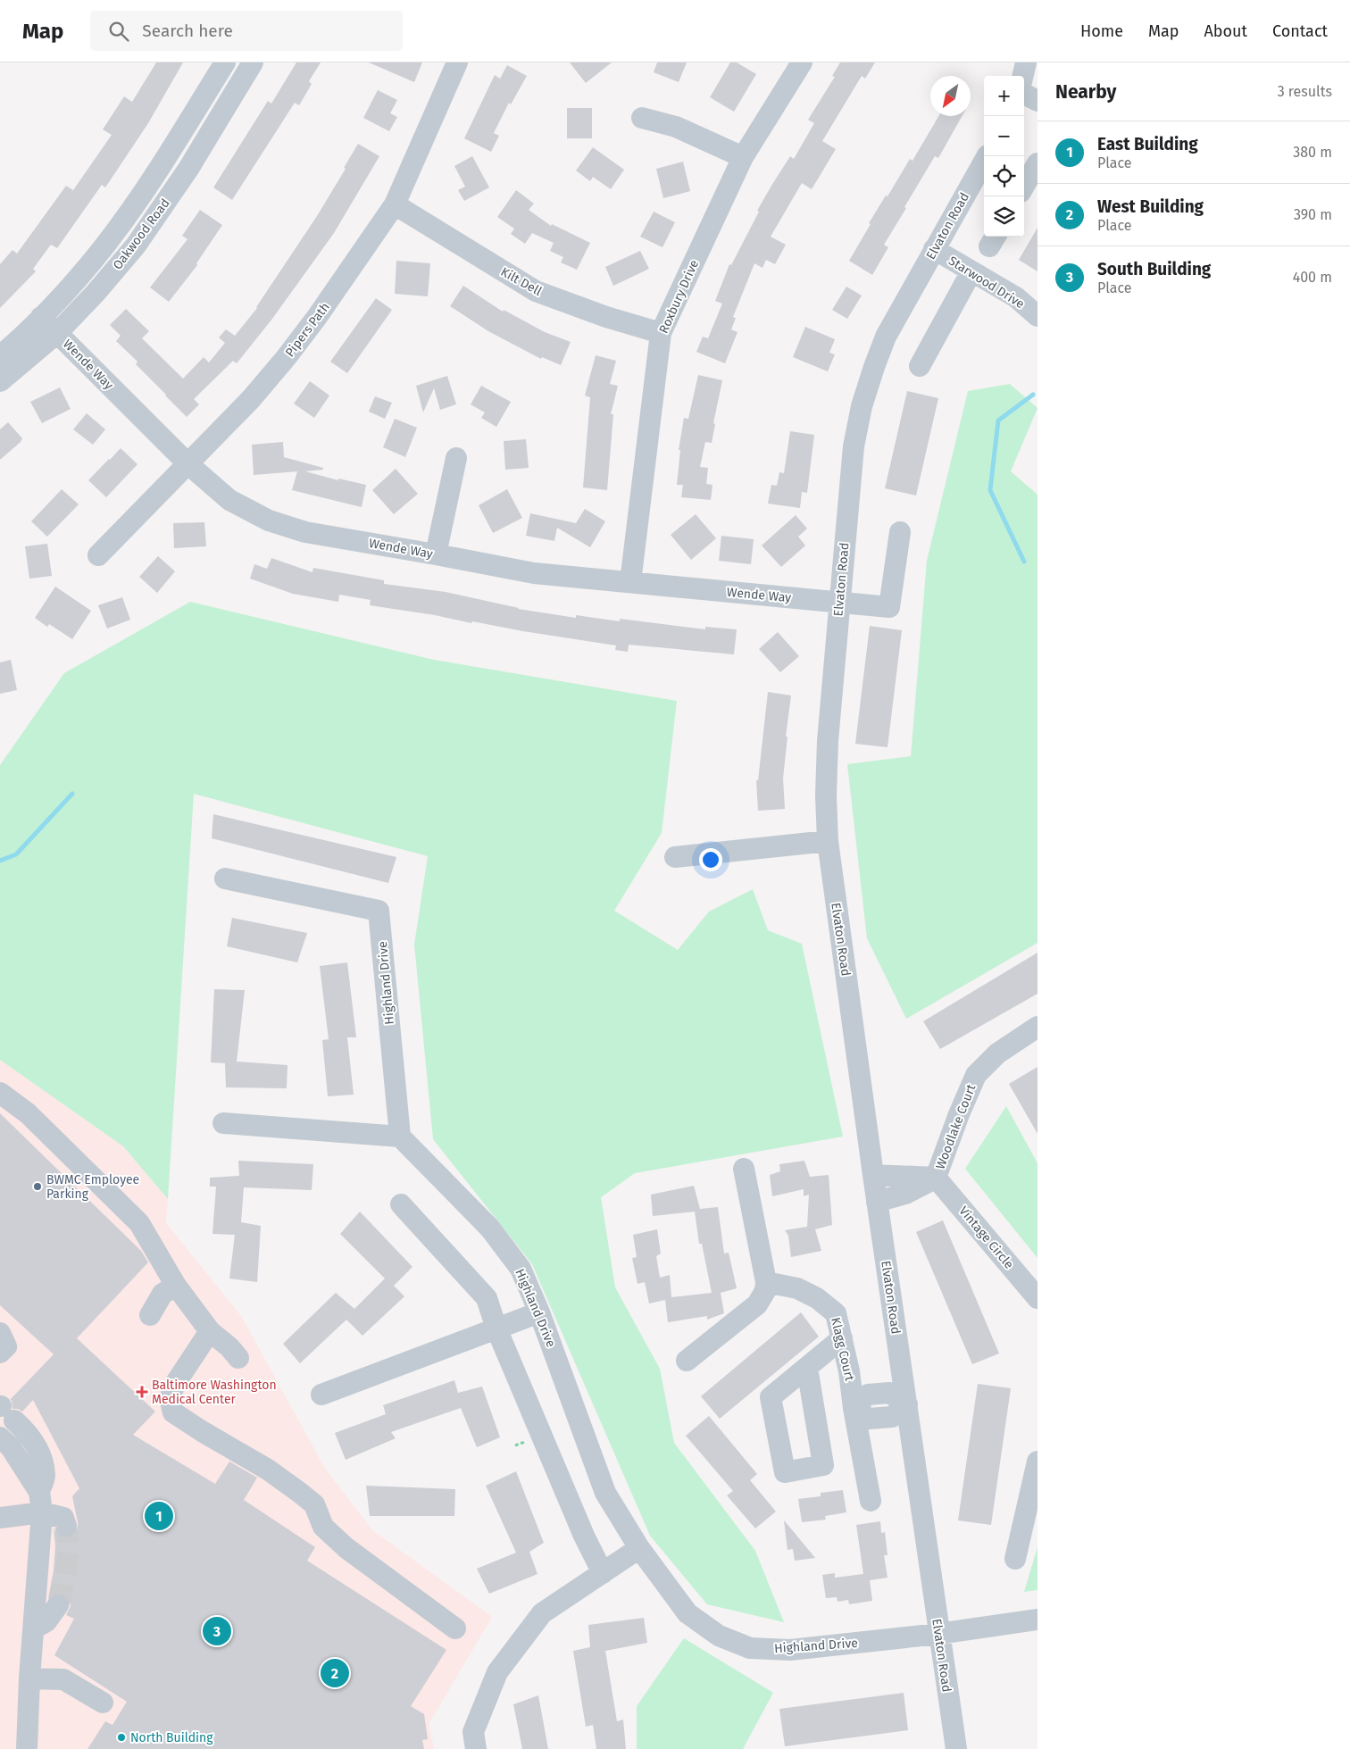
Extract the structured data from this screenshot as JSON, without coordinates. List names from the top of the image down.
{
  "streets": {
    "street": [
      "Elvaton Road",
      "Oakwood Road",
      "Kilt Dell",
      "Starwood Drive",
      "Roxbury Drive",
      "Pipers Path",
      "Wende Way",
      "Highland Drive",
      "Woodlake Court",
      "Vintage Circle",
      "Klagg Court"
    ]
  },
  "crossings": [
    ["Elvaton Road", "Starwood Drive"],
    ["Elvaton Road", "Wende Way"],
    ["Elvaton Road", "Highland Drive"],
    ["Oakwood Road", "Wende Way"],
    ["Kilt Dell", "Roxbury Drive"],
    ["Kilt Dell", "Pipers Path"],
    ["Roxbury Drive", "Wende Way"],
    ["Pipers Path", "Wende Way"],
    ["Woodlake Court", "Vintage Circle"]
  ],
  "places": {
    "other": ["BWMC Employee Parking", "North Building"],
    "health": ["Baltimore Washington Medical Center"]
  },
  "north": "bottom left",
  "page": {
    "header": "Map",
    "search": "Search here",
    "nav": [
      "Home",
      "Map",
      "About",
      "Contact"
    ],
    "heading": ["Nearby", "3 results"],
    "map_buttons": ["+", "−"],
    "list": [
      {
        "mark": "1",
        "name": "East Building",
        "note": "Place",
        "value": "380 m"
      },
      {
        "mark": "2",
        "name": "West Building",
        "note": "Place",
        "value": "390 m"
      },
      {
        "mark": "3",
        "name": "South Building",
        "note": "Place",
        "value": "400 m"
      }
    ],
    "pins": ["1", "3", "2"]
  }
}
